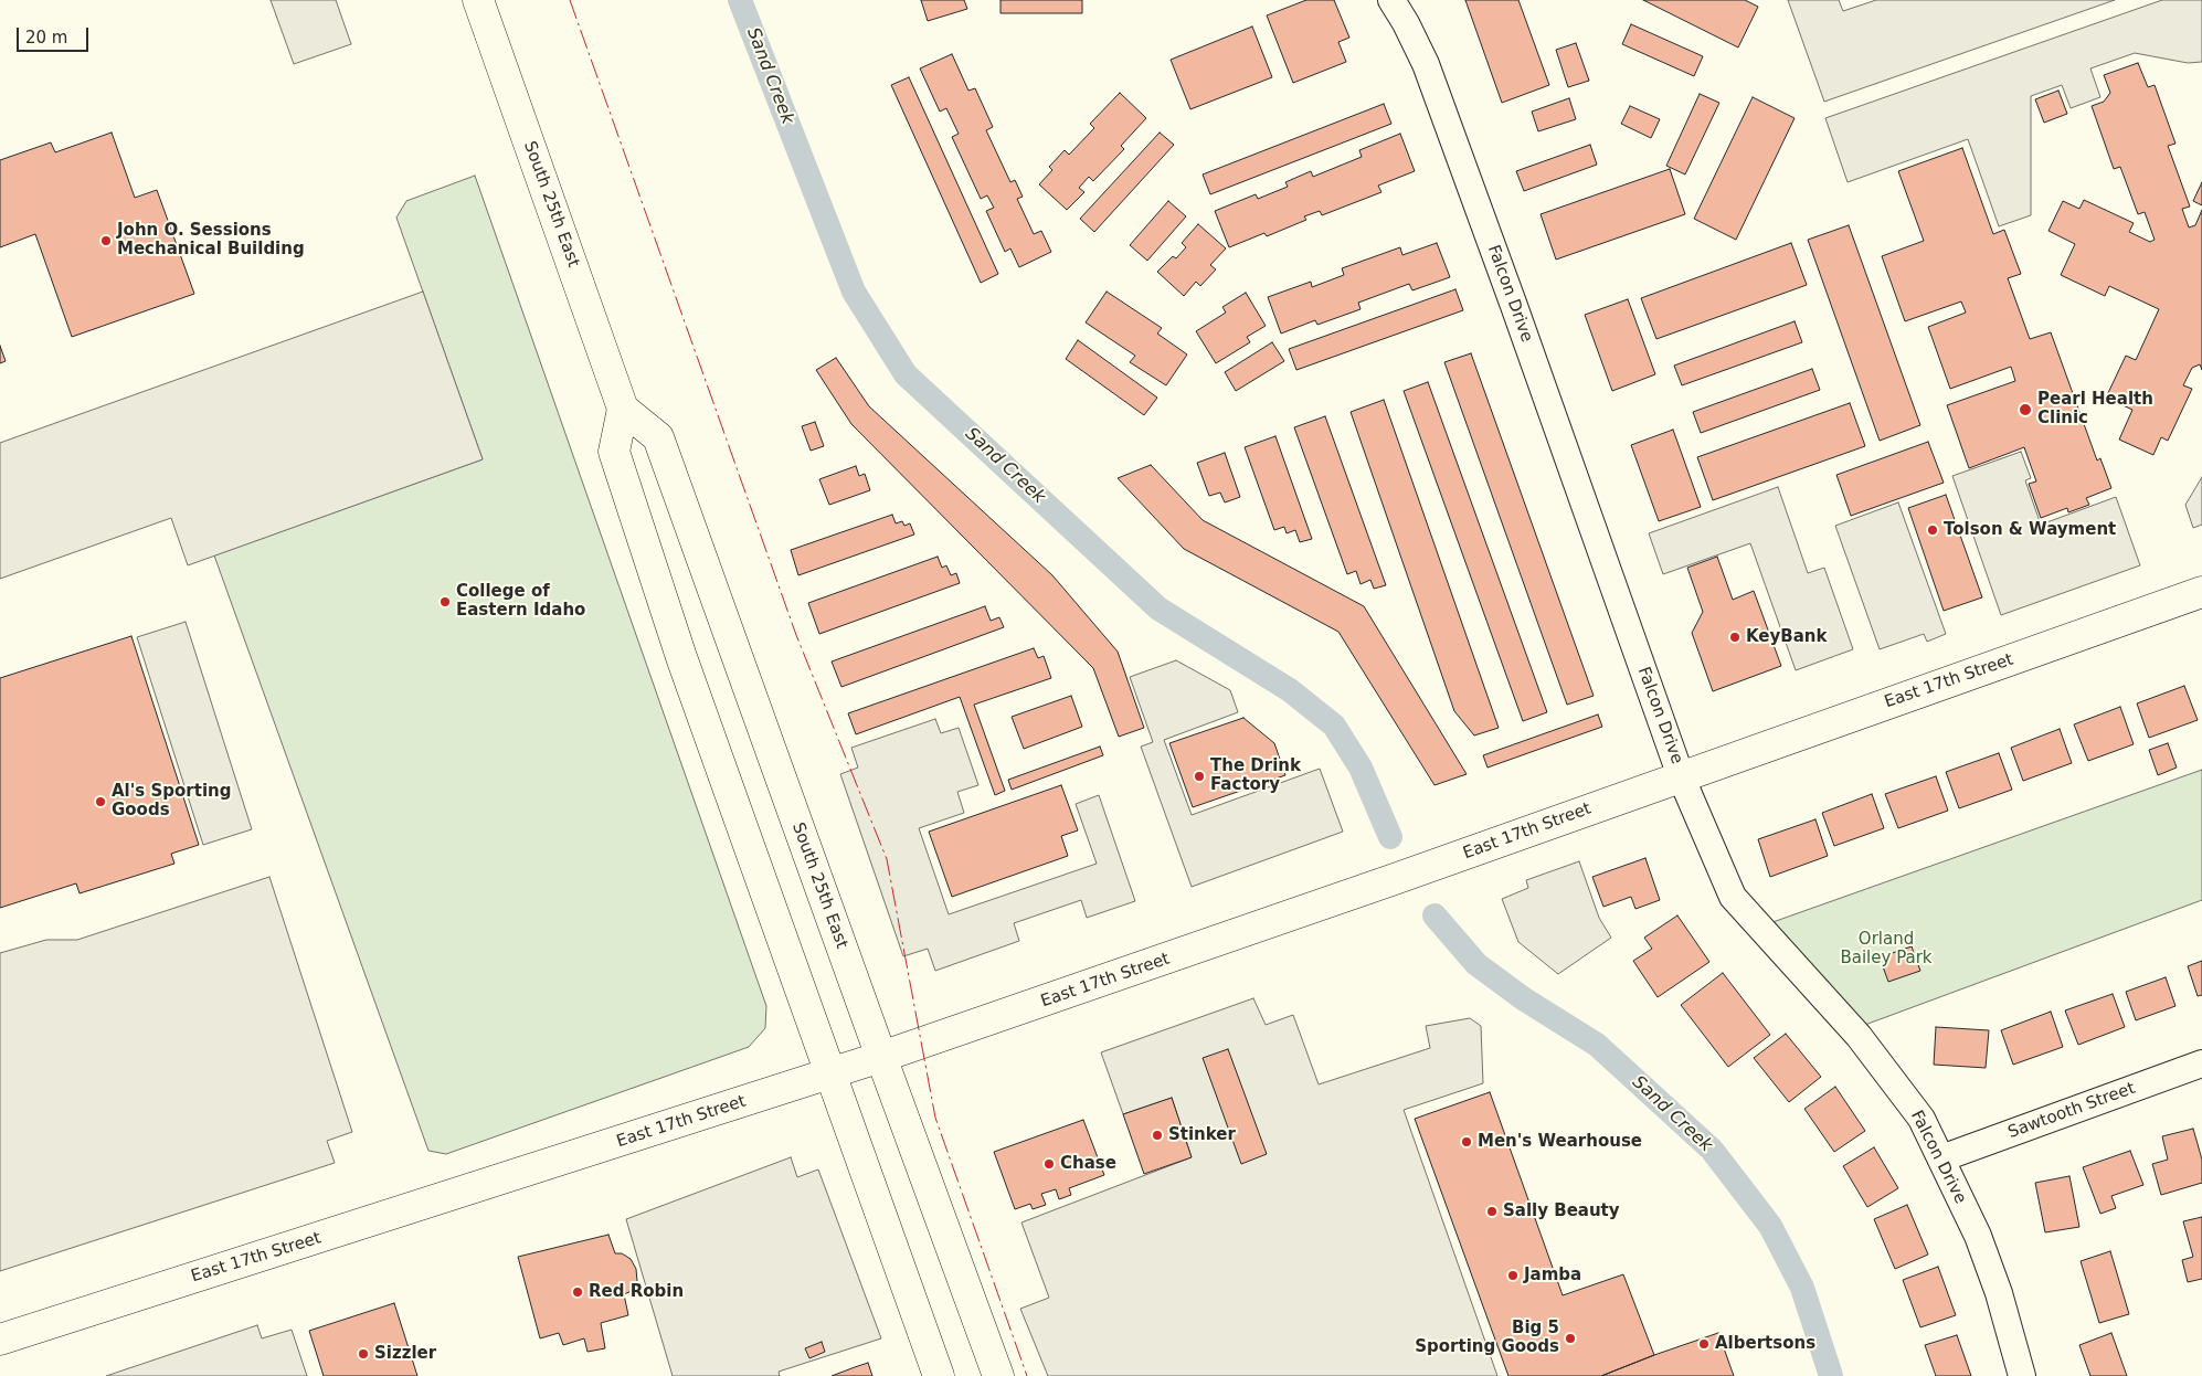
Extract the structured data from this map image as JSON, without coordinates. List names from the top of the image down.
{
  "streets": {
    "main road": ["South 25th East", "East 17th Street"],
    "street": ["Falcon Drive", "Sawtooth Street"]
  },
  "crossings": [
    ["South 25th East", "East 17th Street"],
    ["Falcon Drive", "East 17th Street"],
    ["Falcon Drive", "Sawtooth Street"]
  ],
  "water": ["Sand Creek"],
  "parks": ["Orland Bailey Park"],
  "places": [
    "John O. Sessions Mechanical Building",
    "Pearl Health Clinic",
    "Tolson & Wayment",
    "College of Eastern Idaho",
    "KeyBank",
    "The Drink Factory",
    "Al's Sporting Goods",
    "Stinker",
    "Men's Wearhouse",
    "Chase",
    "Sally Beauty",
    "Jamba",
    "Red Robin",
    "Big 5 Sporting Goods",
    "Albertsons",
    "Sizzler"
  ],
  "scale_bar": "20 m"
}
